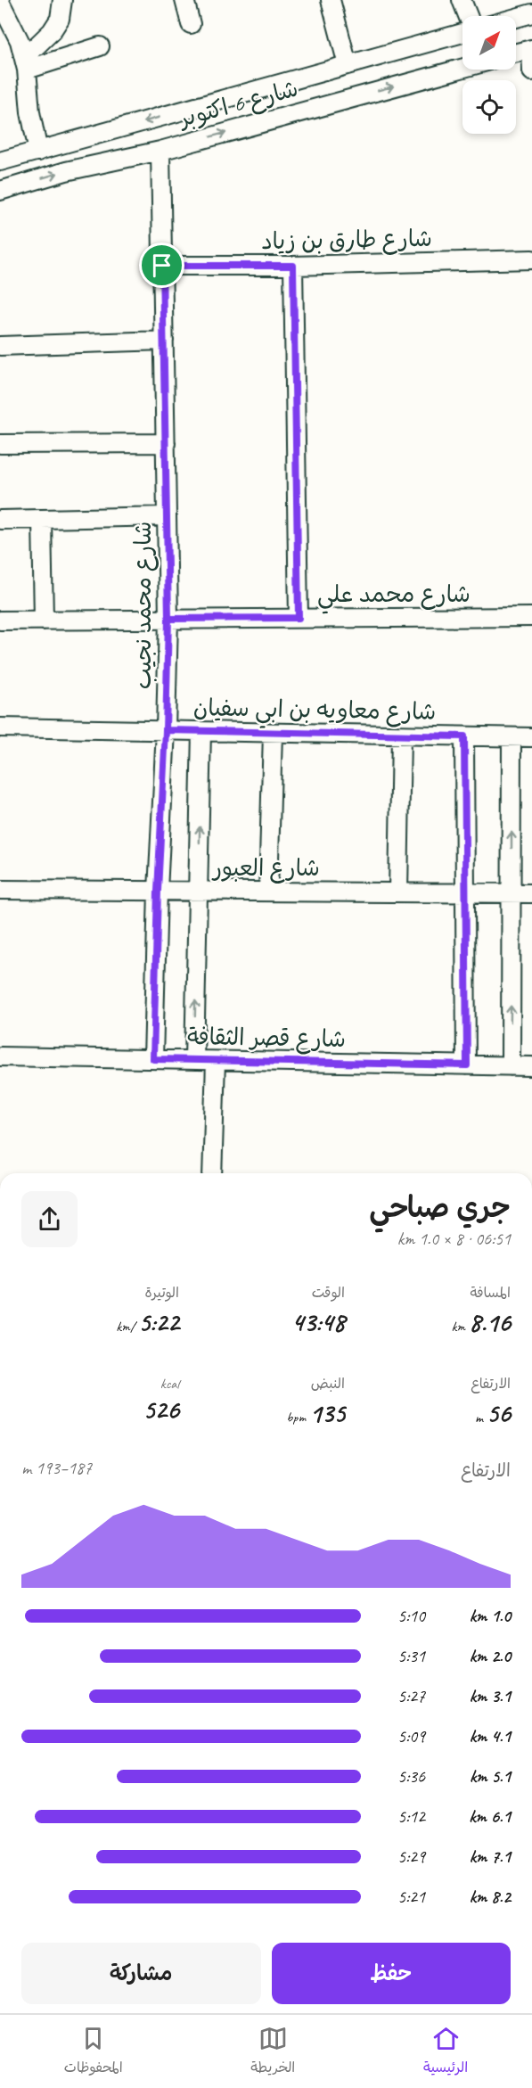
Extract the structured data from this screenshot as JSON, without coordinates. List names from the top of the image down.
{
  "streets": {
    "street": [
      "شارع 6 اكتوبر",
      "شارع طارق بن زياد",
      "شارع محمد علي",
      "شارع محمد نجيب",
      "شارع معاويه بن ابي سفيان",
      "شارع العبور",
      "شارع قصر الثقافة"
    ]
  },
  "crossings": [
    ["شارع 6 اكتوبر", "شارع محمد نجيب"],
    ["شارع طارق بن زياد", "شارع محمد نجيب"],
    ["شارع محمد علي", "شارع محمد نجيب"],
    ["شارع محمد نجيب", "شارع معاويه بن ابي سفيان"],
    ["شارع محمد نجيب", "شارع العبور"],
    ["شارع محمد نجيب", "شارع قصر الثقافة"]
  ],
  "north": "top right",
  "page": {
    "heading": ["جري صباحي", "06:51 · 8 × 1.0 km"],
    "stats": [
      ["المسافة", "8.16 km"],
      ["الوقت", "43:48"],
      ["الوتيرة", "5:22 /km"],
      ["الارتفاع", "56 m"],
      ["النبض", "135 bpm"],
      ["kcal", "526"]
    ],
    "chart": ["الارتفاع", "187–193 m"],
    "list": [
      {
        "name": "1.0 km",
        "note": "5:10"
      },
      {
        "name": "2.0 km",
        "note": "5:31"
      },
      {
        "name": "3.1 km",
        "note": "5:27"
      },
      {
        "name": "4.1 km",
        "note": "5:09"
      },
      {
        "name": "5.1 km",
        "note": "5:36"
      },
      {
        "name": "6.1 km",
        "note": "5:12"
      },
      {
        "name": "7.1 km",
        "note": "5:29"
      },
      {
        "name": "8.2 km",
        "note": "5:21"
      }
    ],
    "buttons": ["حفظ", "مشاركة"],
    "tabs": ["الرئيسية", "الخريطة", "المحفوظات"]
  }
}
